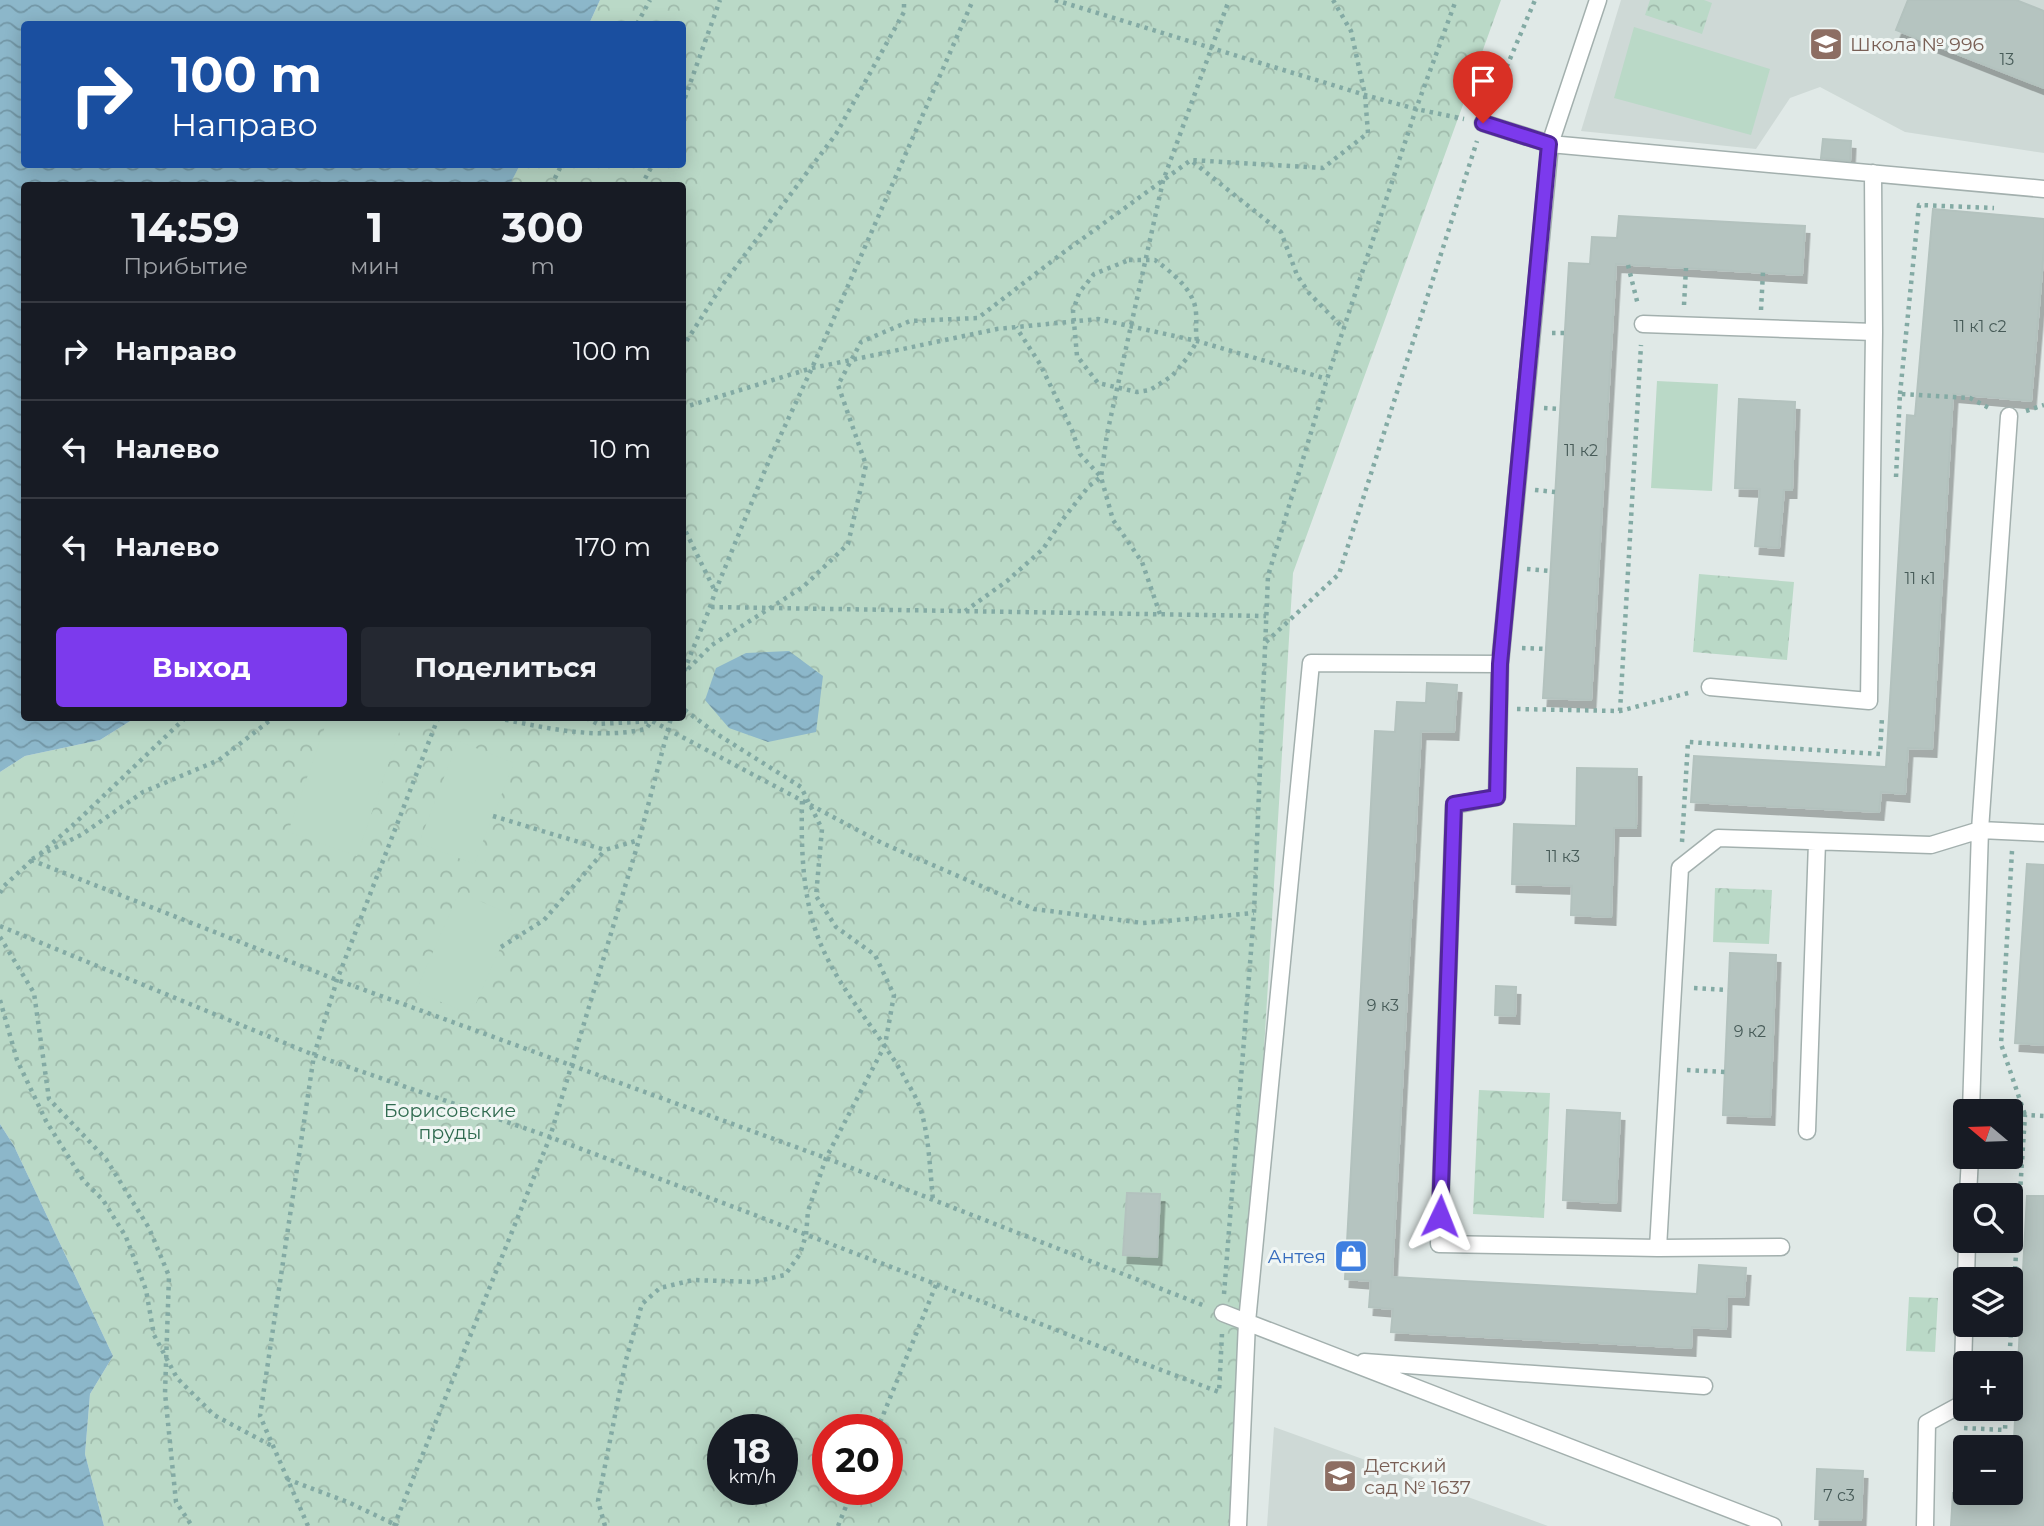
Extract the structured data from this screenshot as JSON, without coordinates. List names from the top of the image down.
{
  "parks": ["Борисовские пруды"],
  "places": {
    "school or university": ["Школа № 996", "Детский сад № 1637"],
    "shop": ["Антея"]
  },
  "house_numbers": [
    "13",
    "11 к1 с2",
    "11 к2",
    "11 к1",
    "11 к3",
    "9 к3",
    "9 к2",
    "7 с3"
  ],
  "north": "left",
  "page": {
    "turn": ["100 m", "Направо"],
    "eta": [
      "14:59",
      "Прибытие",
      "1",
      "мин",
      "300",
      "m"
    ],
    "list": [
      {
        "name": "Направо",
        "value": "100 m"
      },
      {
        "name": "Налево",
        "value": "10 m"
      },
      {
        "name": "Налево",
        "value": "170 m"
      }
    ],
    "buttons": ["Выход", "Поделиться"],
    "map_buttons": ["+", "−"],
    "speed": "18 km/h",
    "limit": "20"
  }
}
